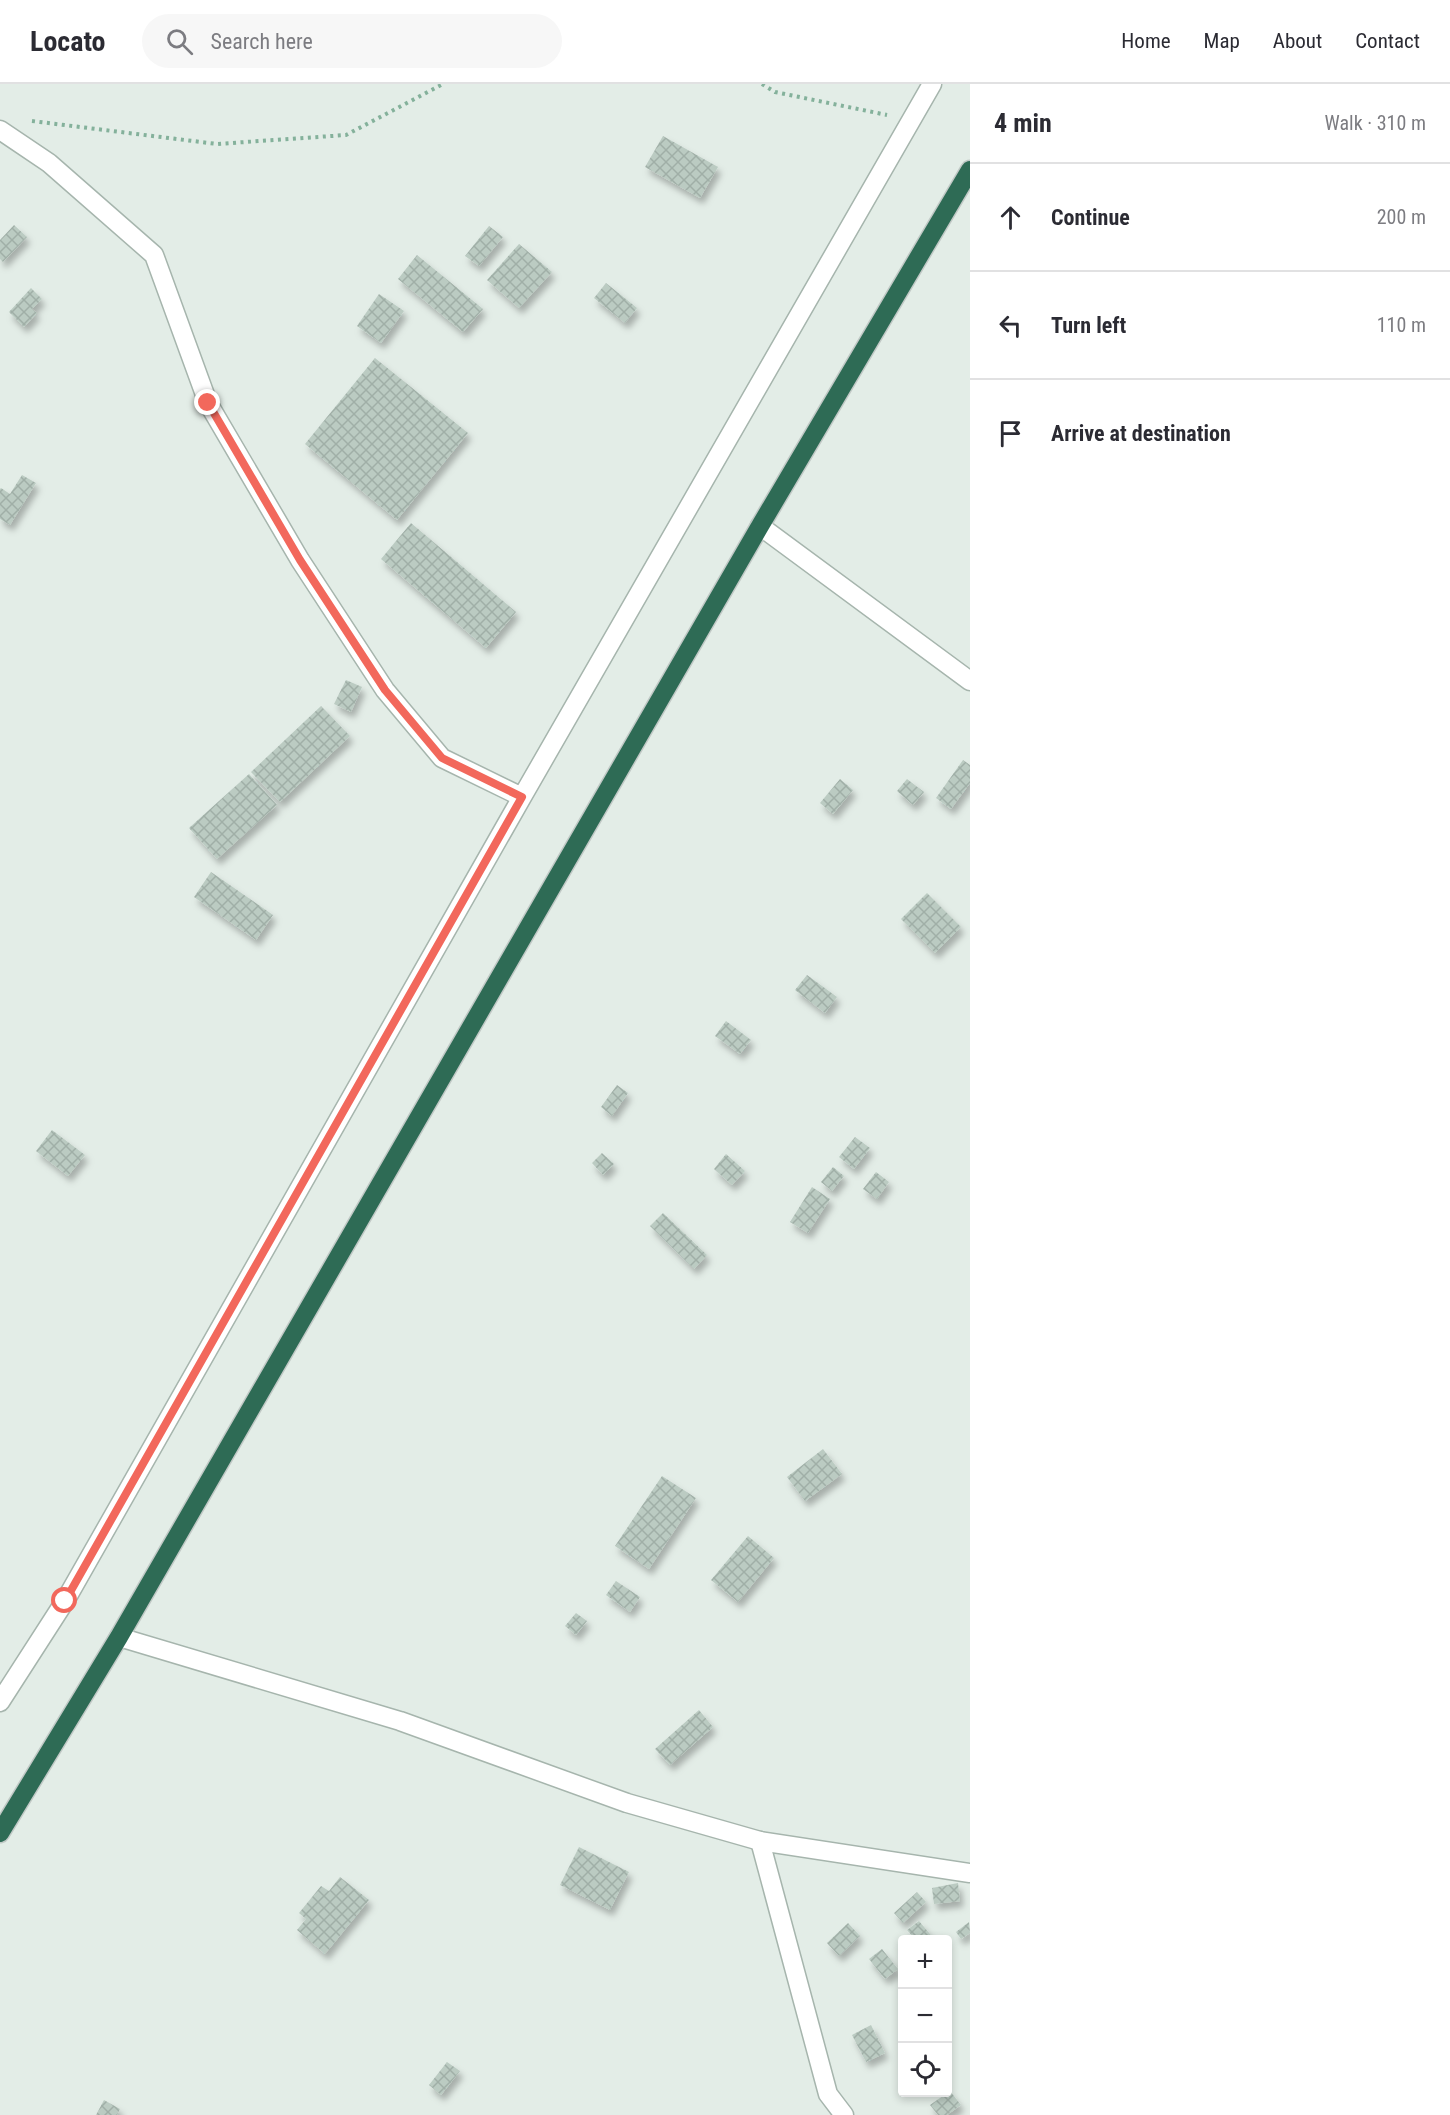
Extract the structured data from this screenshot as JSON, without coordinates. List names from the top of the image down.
{
  "page": {
    "header": "Locato",
    "search": "Search here",
    "nav": [
      "Home",
      "Map",
      "About",
      "Contact"
    ],
    "heading": ["4 min", "Walk · 310 m"],
    "list": [
      ["Continue", "200 m"],
      ["Turn left", "110 m"],
      "Arrive at destination"
    ],
    "map_buttons": ["+", "−"]
  }
}
